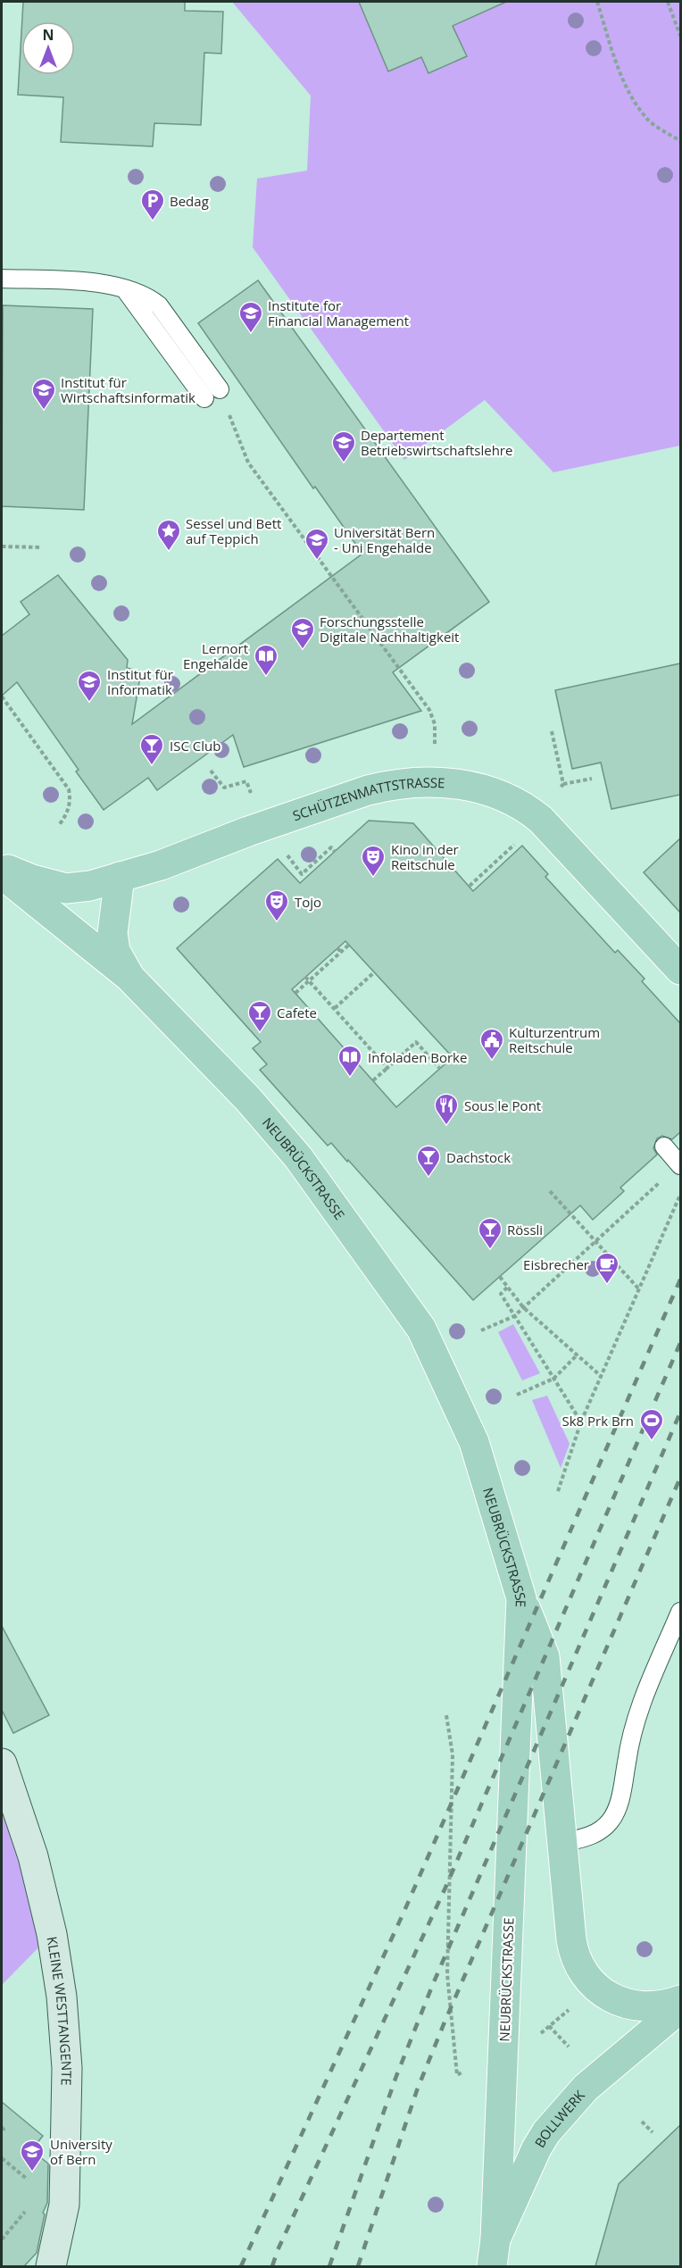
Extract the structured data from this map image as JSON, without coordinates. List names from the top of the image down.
{
  "streets": {
    "main road": [
      "SCHÜTZENMATTSTRASSE",
      "NEUBRÜCKSTRASSE",
      "KLEINE WESTTANGENTE",
      "BOLLWERK"
    ]
  },
  "crossings": [
    ["SCHÜTZENMATTSTRASSE", "NEUBRÜCKSTRASSE"],
    ["NEUBRÜCKSTRASSE", "BOLLWERK"]
  ],
  "places": {
    "parking": ["Bedag"],
    "school or university": [
      "Institute for Financial Management",
      "Institut für Wirtschaftsinformatik",
      "Departement Betriebswirtschaftslehre",
      "Universität Bern - Uni Engehalde",
      "Forschungsstelle Digitale Nachhaltigkeit",
      "Institut für Informatik",
      "University of Bern"
    ],
    "place": ["Sessel und Bett auf Teppich"],
    "library": ["Lernort Engehalde", "Infoladen Borke"],
    "bar": [
      "ISC Club",
      "Cafete",
      "Dachstock",
      "Rössli"
    ],
    "theatre": ["Kino in der Reitschule", "Tojo"],
    "public building": ["Kulturzentrum Reitschule"],
    "restaurant": ["Sous le Pont"],
    "cafe": ["Eisbrecher"],
    "sports": ["Sk8 Prk Brn"]
  },
  "north": "top"
}
